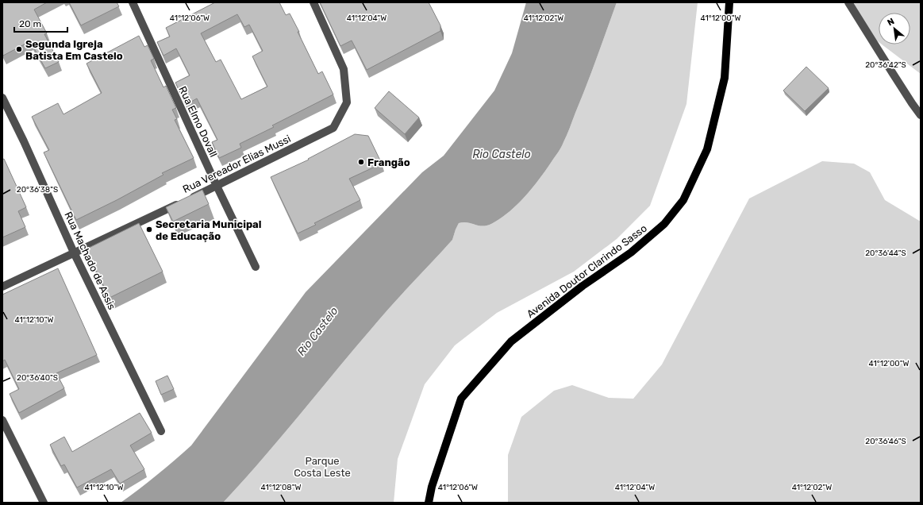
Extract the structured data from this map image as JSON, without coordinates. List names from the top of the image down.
{
  "streets": {
    "main road": ["Avenida Doutor Clarindo Sasso"],
    "street": ["Rua Elmo Dovall", "Rua Vereador Elias Mussi", "Rua Machado de Assis"]
  },
  "crossings": [
    ["Rua Elmo Dovall", "Rua Vereador Elias Mussi"],
    ["Rua Vereador Elias Mussi", "Rua Machado de Assis"]
  ],
  "water": ["Rio Castelo"],
  "parks": ["Parque Costa Leste"],
  "places": ["Segunda Igreja Batista Em Castelo", "Frangão", "Secretaria Municipal de Educação"],
  "scale_bar": "20 m",
  "north": "top left",
  "coordinates": [
    "41°12'06\"W",
    "41°12'04\"W",
    "41°12'02\"W",
    "41°12'00\"W",
    "20°36'42\"S",
    "20°36'38\"S",
    "20°36'44\"S",
    "41°12'10\"W",
    "20°36'40\"S",
    "20°36'46\"S",
    "41°12'08\"W"
  ]
}
